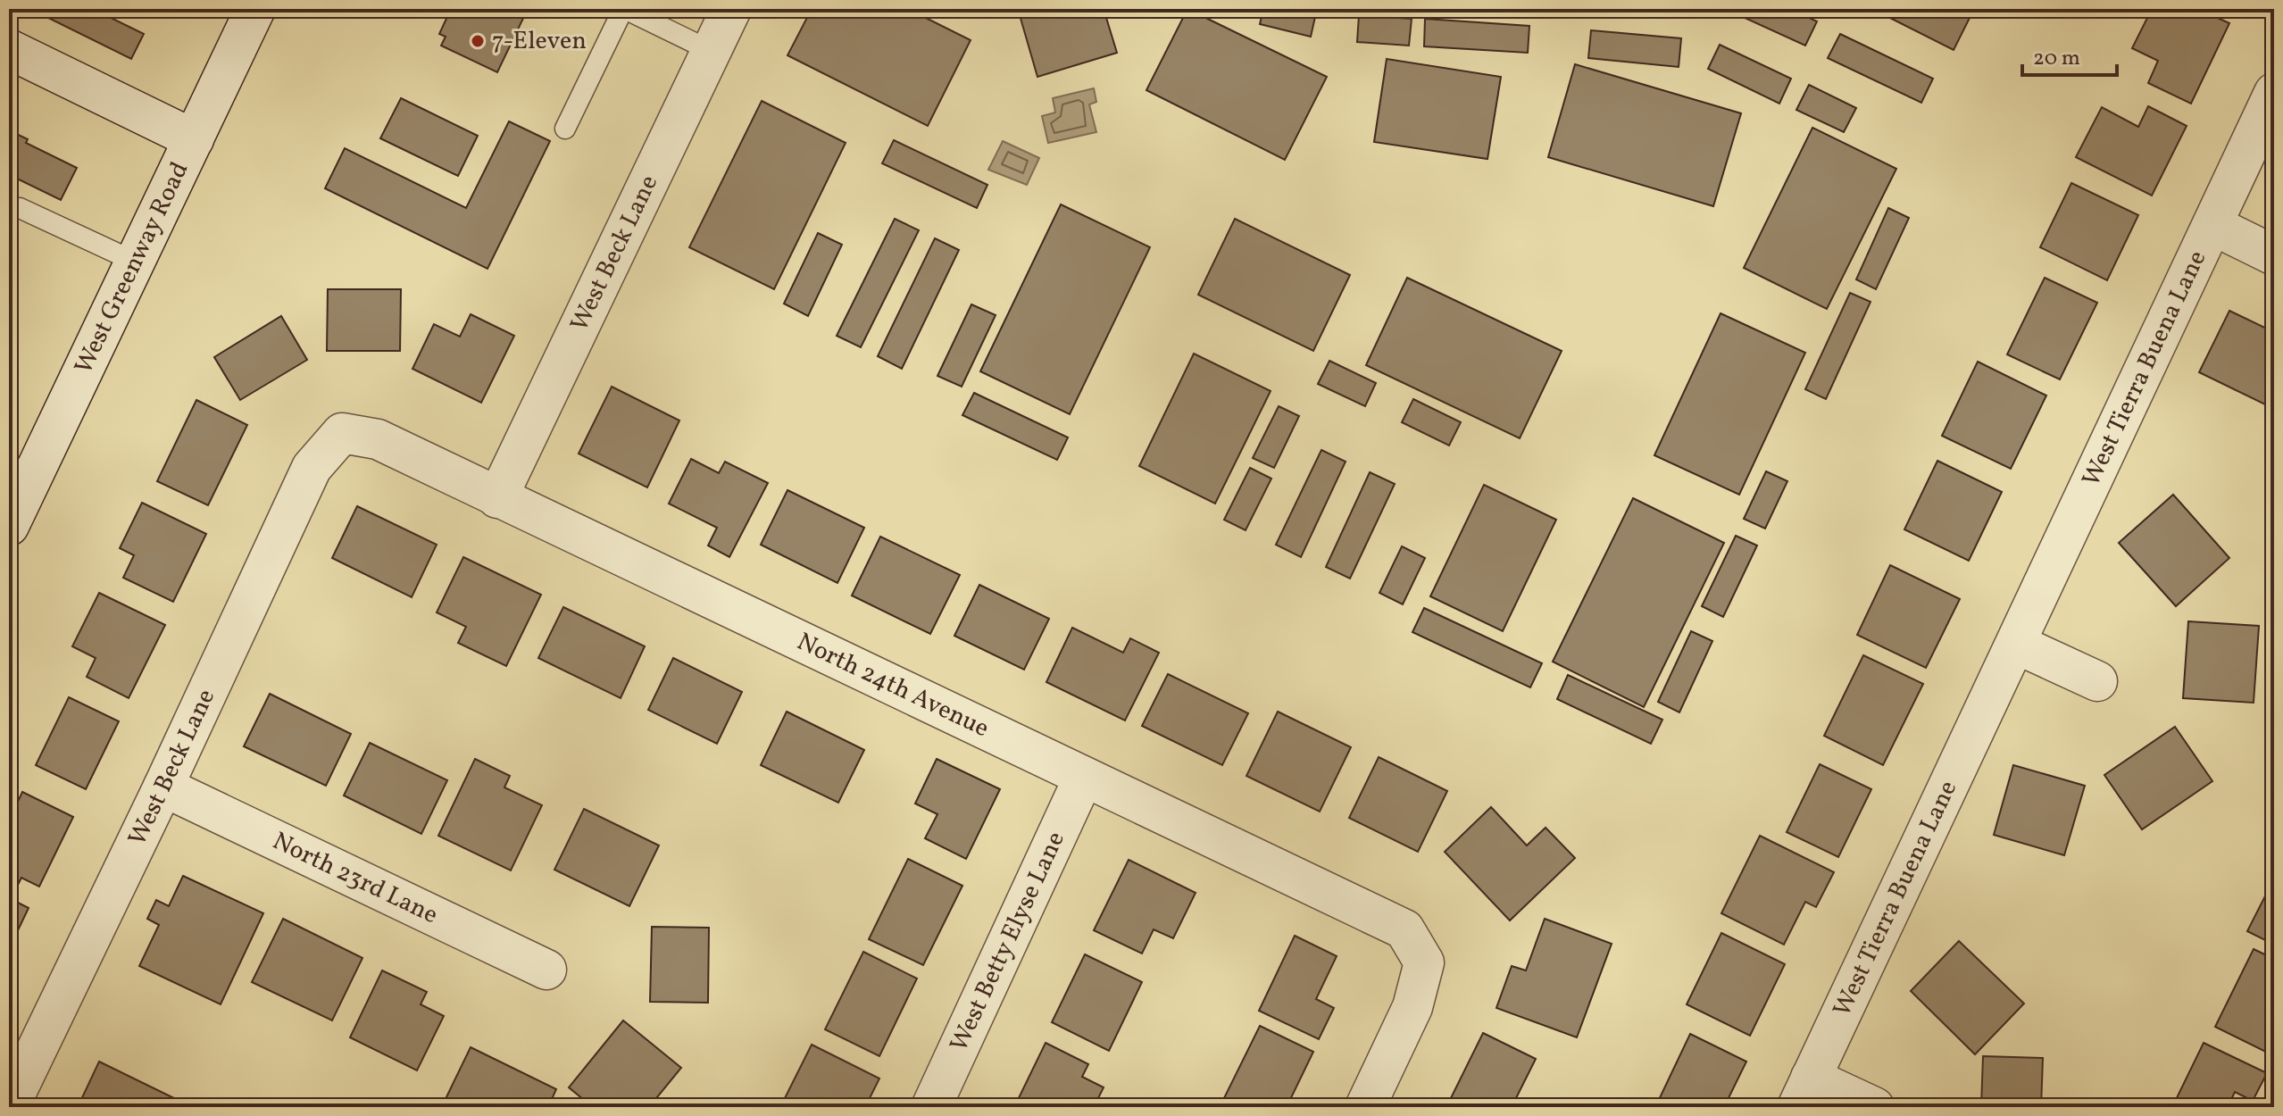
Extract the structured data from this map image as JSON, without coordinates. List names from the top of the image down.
{
  "streets": {
    "street": [
      "West Beck Lane",
      "West Greenway Road",
      "West Tierra Buena Lane",
      "North 24th Avenue",
      "North 23rd Lane",
      "West Betty Elyse Lane"
    ]
  },
  "crossings": [
    ["West Beck Lane", "North 24th Avenue"],
    ["West Beck Lane", "North 23rd Lane"],
    ["North 24th Avenue", "West Betty Elyse Lane"]
  ],
  "places": ["7-Eleven"],
  "scale_bar": "20 m"
}
